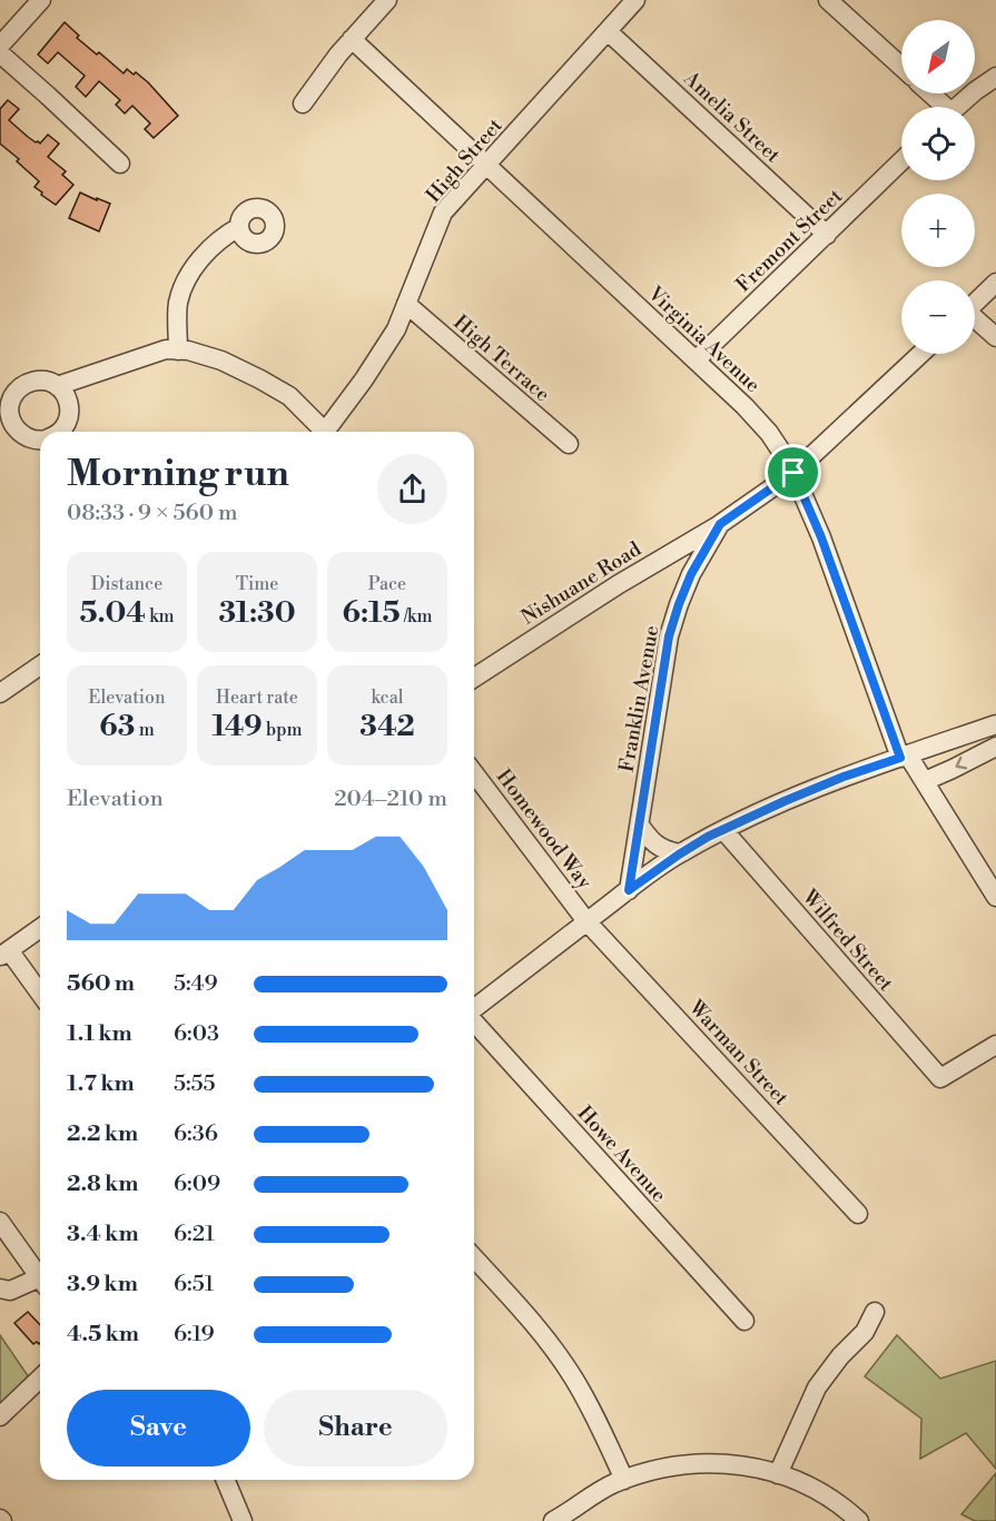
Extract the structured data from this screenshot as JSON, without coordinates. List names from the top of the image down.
{
  "streets": {
    "street": [
      "Amelia Street",
      "High Street",
      "Fremont Street",
      "Virginia Avenue",
      "High Terrace",
      "Nishuane Road",
      "Franklin Avenue",
      "Homewood Way",
      "Wilfred Street",
      "Warman Street",
      "Howe Avenue"
    ]
  },
  "crossings": [
    ["Amelia Street", "High Street"],
    ["Amelia Street", "Fremont Street"],
    ["High Street", "Virginia Avenue"],
    ["High Street", "High Terrace"],
    ["Fremont Street", "Virginia Avenue"],
    ["Virginia Avenue", "Franklin Avenue"],
    ["Nishuane Road", "Franklin Avenue"],
    ["Homewood Way", "Warman Street"]
  ],
  "north": "bottom left",
  "page": {
    "map_buttons": ["+", "−"],
    "heading": ["Morning run", "08:33 · 9 × 560 m"],
    "stats": [
      ["Distance", "5.04 km"],
      ["Time", "31:30"],
      ["Pace", "6:15 /km"],
      ["Elevation", "63 m"],
      ["Heart rate", "149 bpm"],
      ["kcal", "342"]
    ],
    "chart": ["Elevation", "204–210 m"],
    "list": [
      {
        "name": "560 m",
        "note": "5:49"
      },
      {
        "name": "1.1 km",
        "note": "6:03"
      },
      {
        "name": "1.7 km",
        "note": "5:55"
      },
      {
        "name": "2.2 km",
        "note": "6:36"
      },
      {
        "name": "2.8 km",
        "note": "6:09"
      },
      {
        "name": "3.4 km",
        "note": "6:21"
      },
      {
        "name": "3.9 km",
        "note": "6:51"
      },
      {
        "name": "4.5 km",
        "note": "6:19"
      }
    ],
    "buttons": ["Save", "Share"]
  }
}
